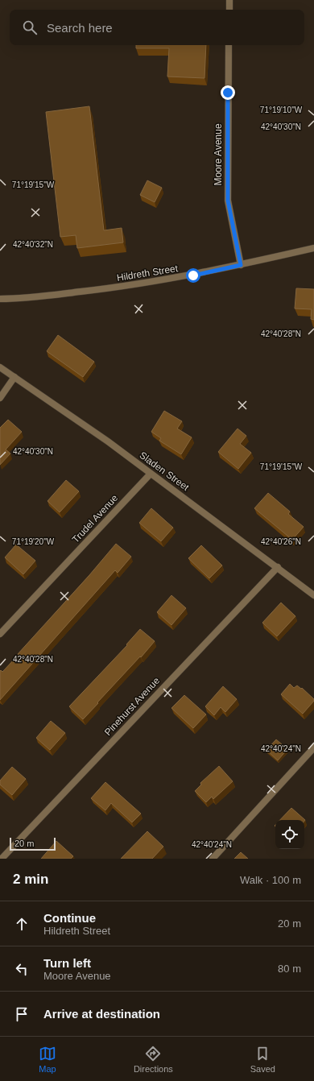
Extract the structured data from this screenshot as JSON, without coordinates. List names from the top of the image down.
{
  "streets": {
    "street": [
      "Moore Avenue",
      "Hildreth Street",
      "Sladen Street",
      "Trudel Avenue",
      "Pinehurst Avenue"
    ]
  },
  "crossings": [
    ["Moore Avenue", "Hildreth Street"],
    ["Sladen Street", "Trudel Avenue"],
    ["Sladen Street", "Pinehurst Avenue"]
  ],
  "scale_bar": "20 m",
  "page": {
    "search": "Search here",
    "scale": "20 m",
    "heading": ["2 min", "Walk · 100 m"],
    "list": [
      ["Continue", "Hildreth Street", "20 m"],
      ["Turn left", "Moore Avenue", "80 m"],
      "Arrive at destination"
    ],
    "nav": ["Map", "Directions", "Saved"]
  },
  "coordinates": [
    "71°19'10\"W",
    "42°40'30\"N",
    "71°19'15\"W",
    "42°40'32\"N",
    "42°40'28\"N",
    "42°40'26\"N",
    "71°19'20\"W",
    "42°40'24\"N"
  ]
}
